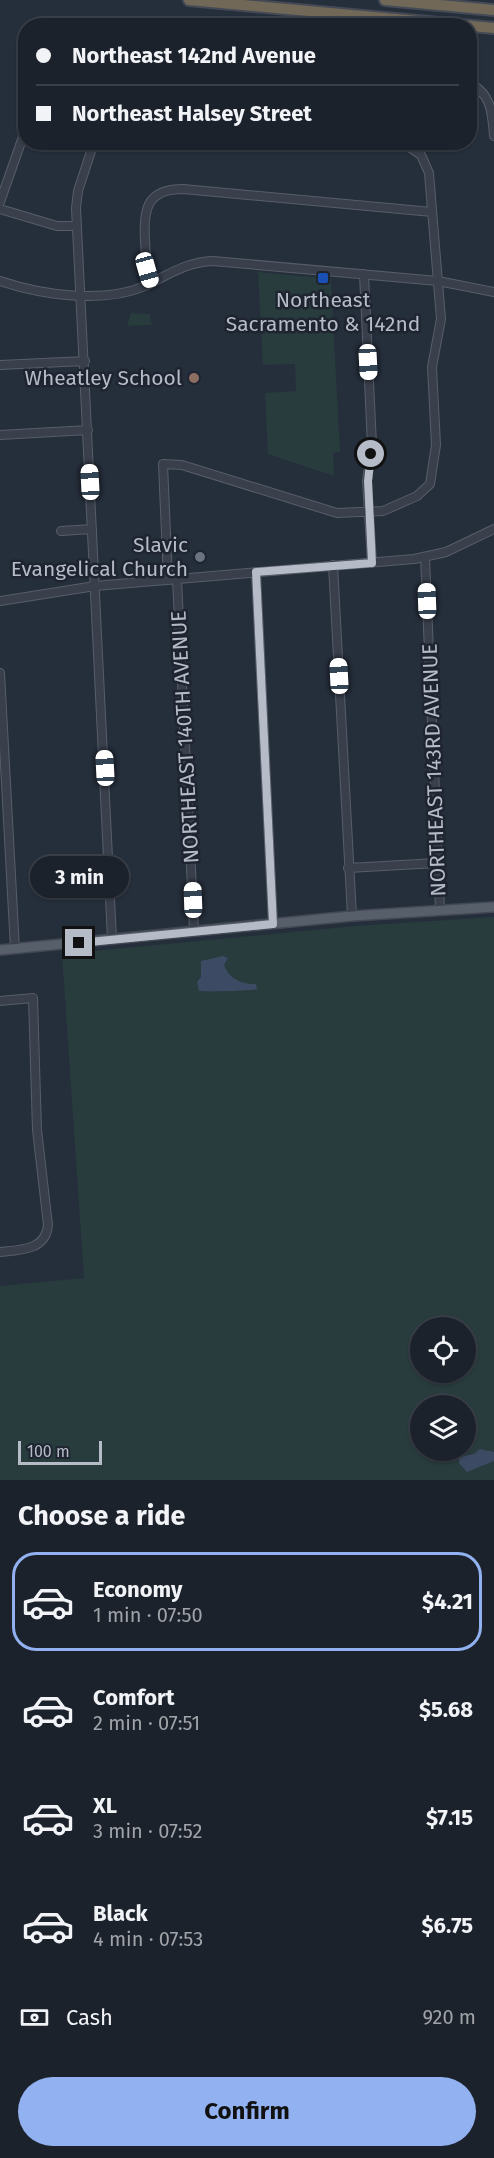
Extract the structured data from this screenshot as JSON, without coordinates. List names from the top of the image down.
{
  "streets": {
    "street": ["NORTHEAST 140TH AVENUE", "NORTHEAST 143RD AVENUE"]
  },
  "places": {
    "transit": ["Northeast Sacramento & 142nd"],
    "other": ["Wheatley School", "Slavic Evangelical Church"]
  },
  "scale_bar": "100 m",
  "page": {
    "banner": ["Northeast 142nd Avenue", "Northeast Halsey Street"],
    "bubble": "3 min",
    "scale": "100 m",
    "heading": "Choose a ride",
    "list": [
      {
        "name": "Economy",
        "note": "1 min · 07:50",
        "value": "$4.21"
      },
      {
        "name": "Comfort",
        "note": "2 min · 07:51",
        "value": "$5.68"
      },
      {
        "name": "XL",
        "note": "3 min · 07:52",
        "value": "$7.15"
      },
      {
        "name": "Black",
        "note": "4 min · 07:53",
        "value": "$6.75"
      }
    ],
    "pay": ["Cash", "920 m"],
    "buttons": "Confirm"
  }
}
